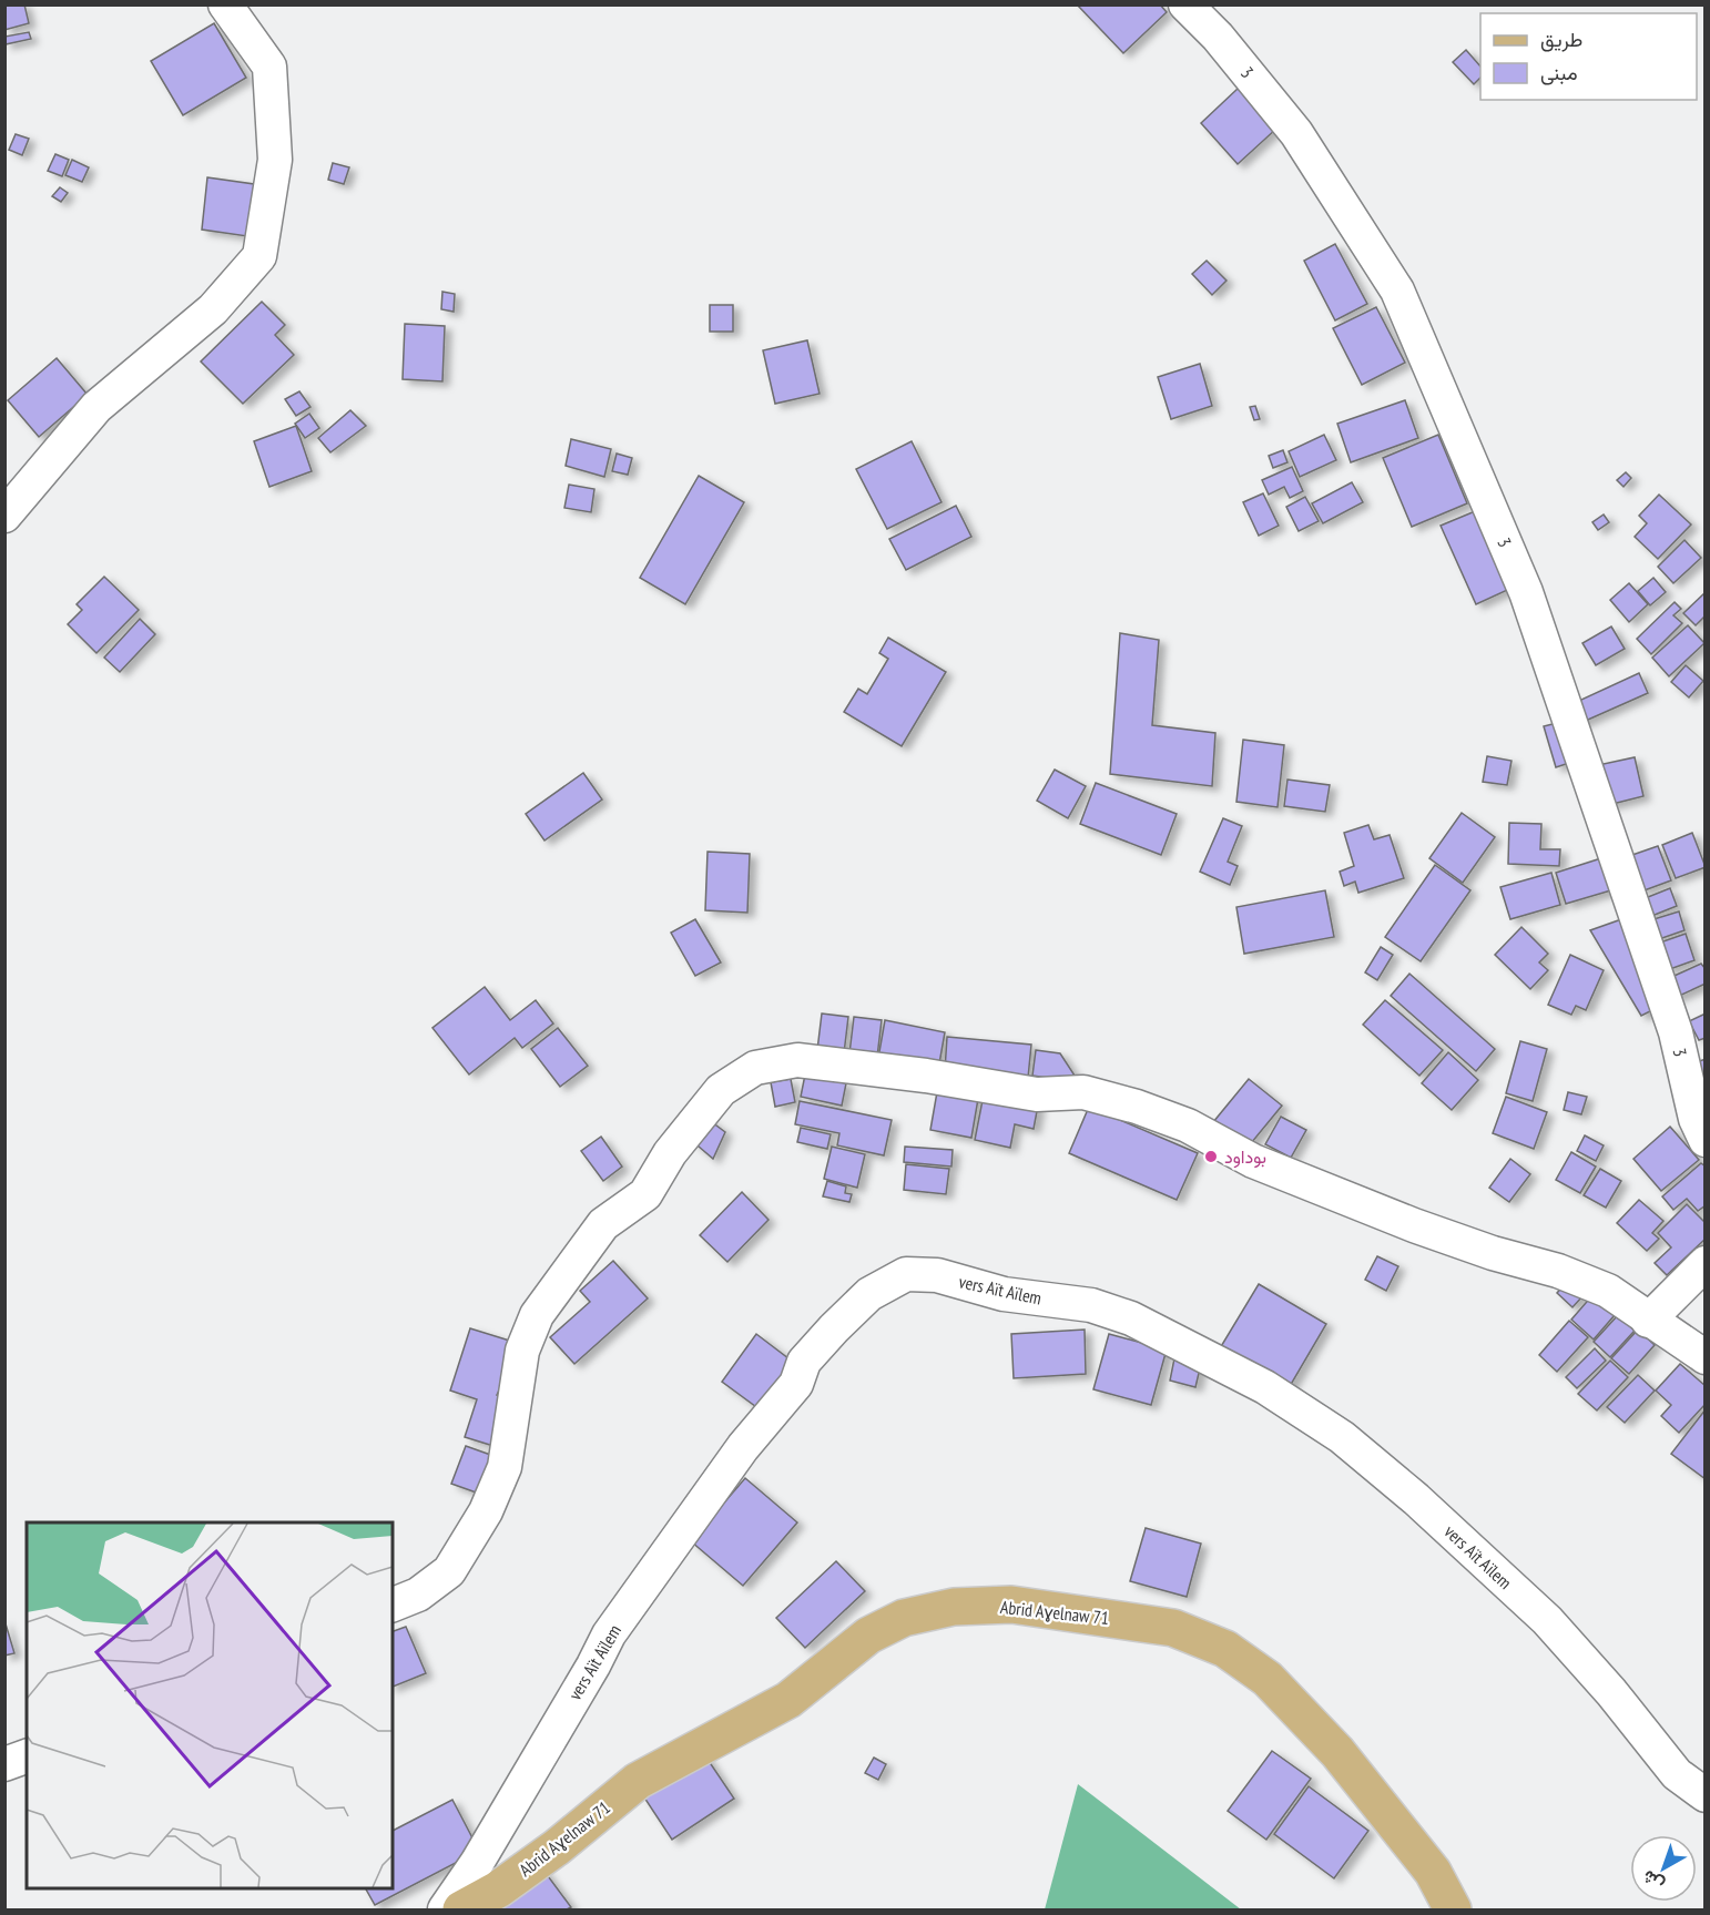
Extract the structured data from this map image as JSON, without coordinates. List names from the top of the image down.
{
  "streets": {
    "main road": ["Abrid Aɣelnaw 71"],
    "street": ["3", "vers Aït Aïlem"]
  },
  "places": ["بوداود"],
  "legend": ["طريق", "مبنى"],
  "north": "bottom left"
}
